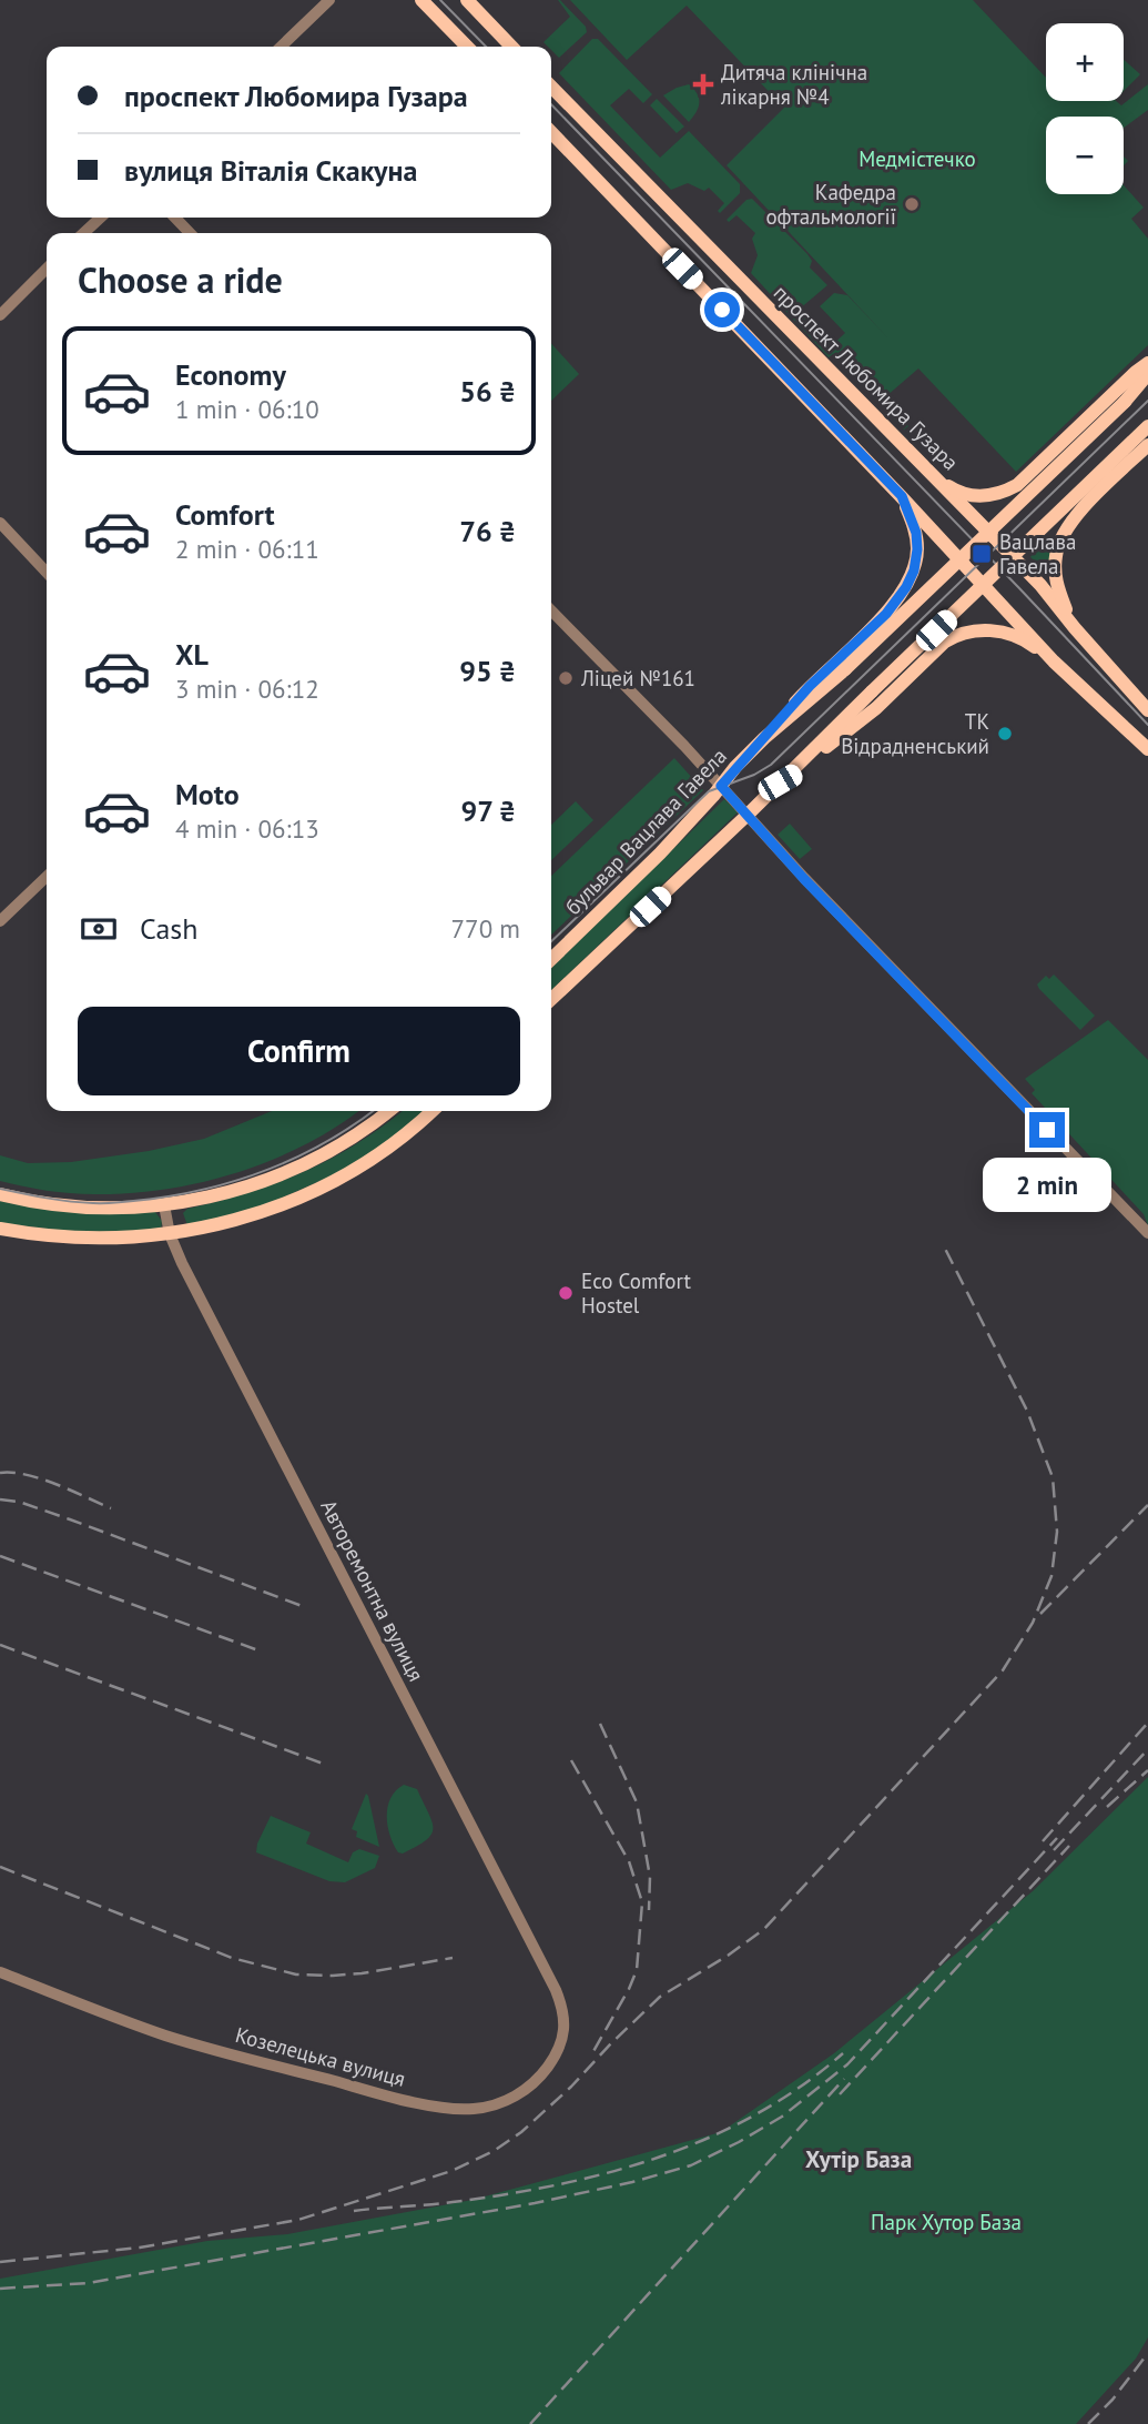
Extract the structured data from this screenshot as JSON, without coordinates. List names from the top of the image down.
{
  "streets": {
    "main road": ["проспект Любомира Гузара", "бульвар Вацлава Гавела"],
    "street": ["Авторемонтна вулиця", "Козелецька вулиця"]
  },
  "crossings": [
    ["Авторемонтна вулиця", "Козелецька вулиця"]
  ],
  "districts": ["Хутір База"],
  "parks": ["Медмістечко", "Парк Хутор База"],
  "places": {
    "health": ["Дитяча клінічна лікарня №4"],
    "other": [
      "Кафедра офтальмології",
      "Ліцей №161",
      "ТК Відрадненський",
      "Eco Comfort Hostel"
    ],
    "transit": ["Вацлава Гавела"]
  },
  "page": {
    "map_buttons": ["+", "−"],
    "banner": ["проспект Любомира Гузара", "вулиця Віталія Скакуна"],
    "heading": "Choose a ride",
    "list": [
      {
        "name": "Economy",
        "note": "1 min · 06:10",
        "value": "56 ₴"
      },
      {
        "name": "Comfort",
        "note": "2 min · 06:11",
        "value": "76 ₴"
      },
      {
        "name": "XL",
        "note": "3 min · 06:12",
        "value": "95 ₴"
      },
      {
        "name": "Moto",
        "note": "4 min · 06:13",
        "value": "97 ₴"
      }
    ],
    "pay": ["Cash", "770 m"],
    "buttons": "Confirm",
    "bubble": "2 min"
  }
}
